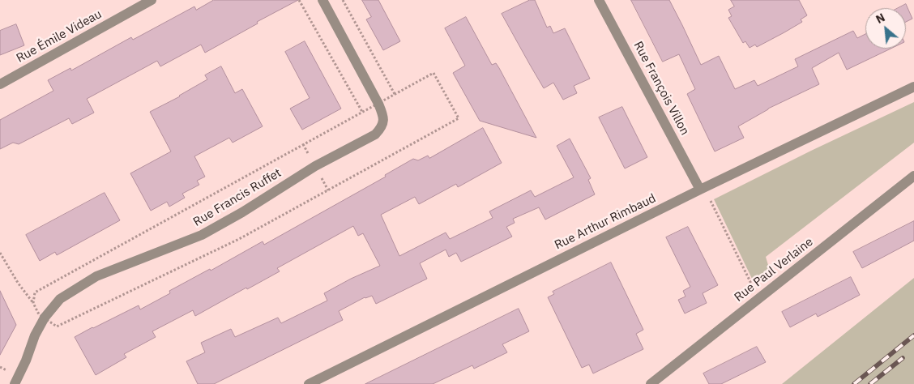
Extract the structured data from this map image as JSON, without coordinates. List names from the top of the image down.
{
  "streets": {
    "street": [
      "Rue Émile Videau",
      "Rue François Villon",
      "Rue Francis Ruffet",
      "Rue Arthur Rimbaud",
      "Rue Paul Verlaine"
    ]
  },
  "crossings": [
    ["Rue François Villon", "Rue Arthur Rimbaud"]
  ],
  "north": "top left"
}
